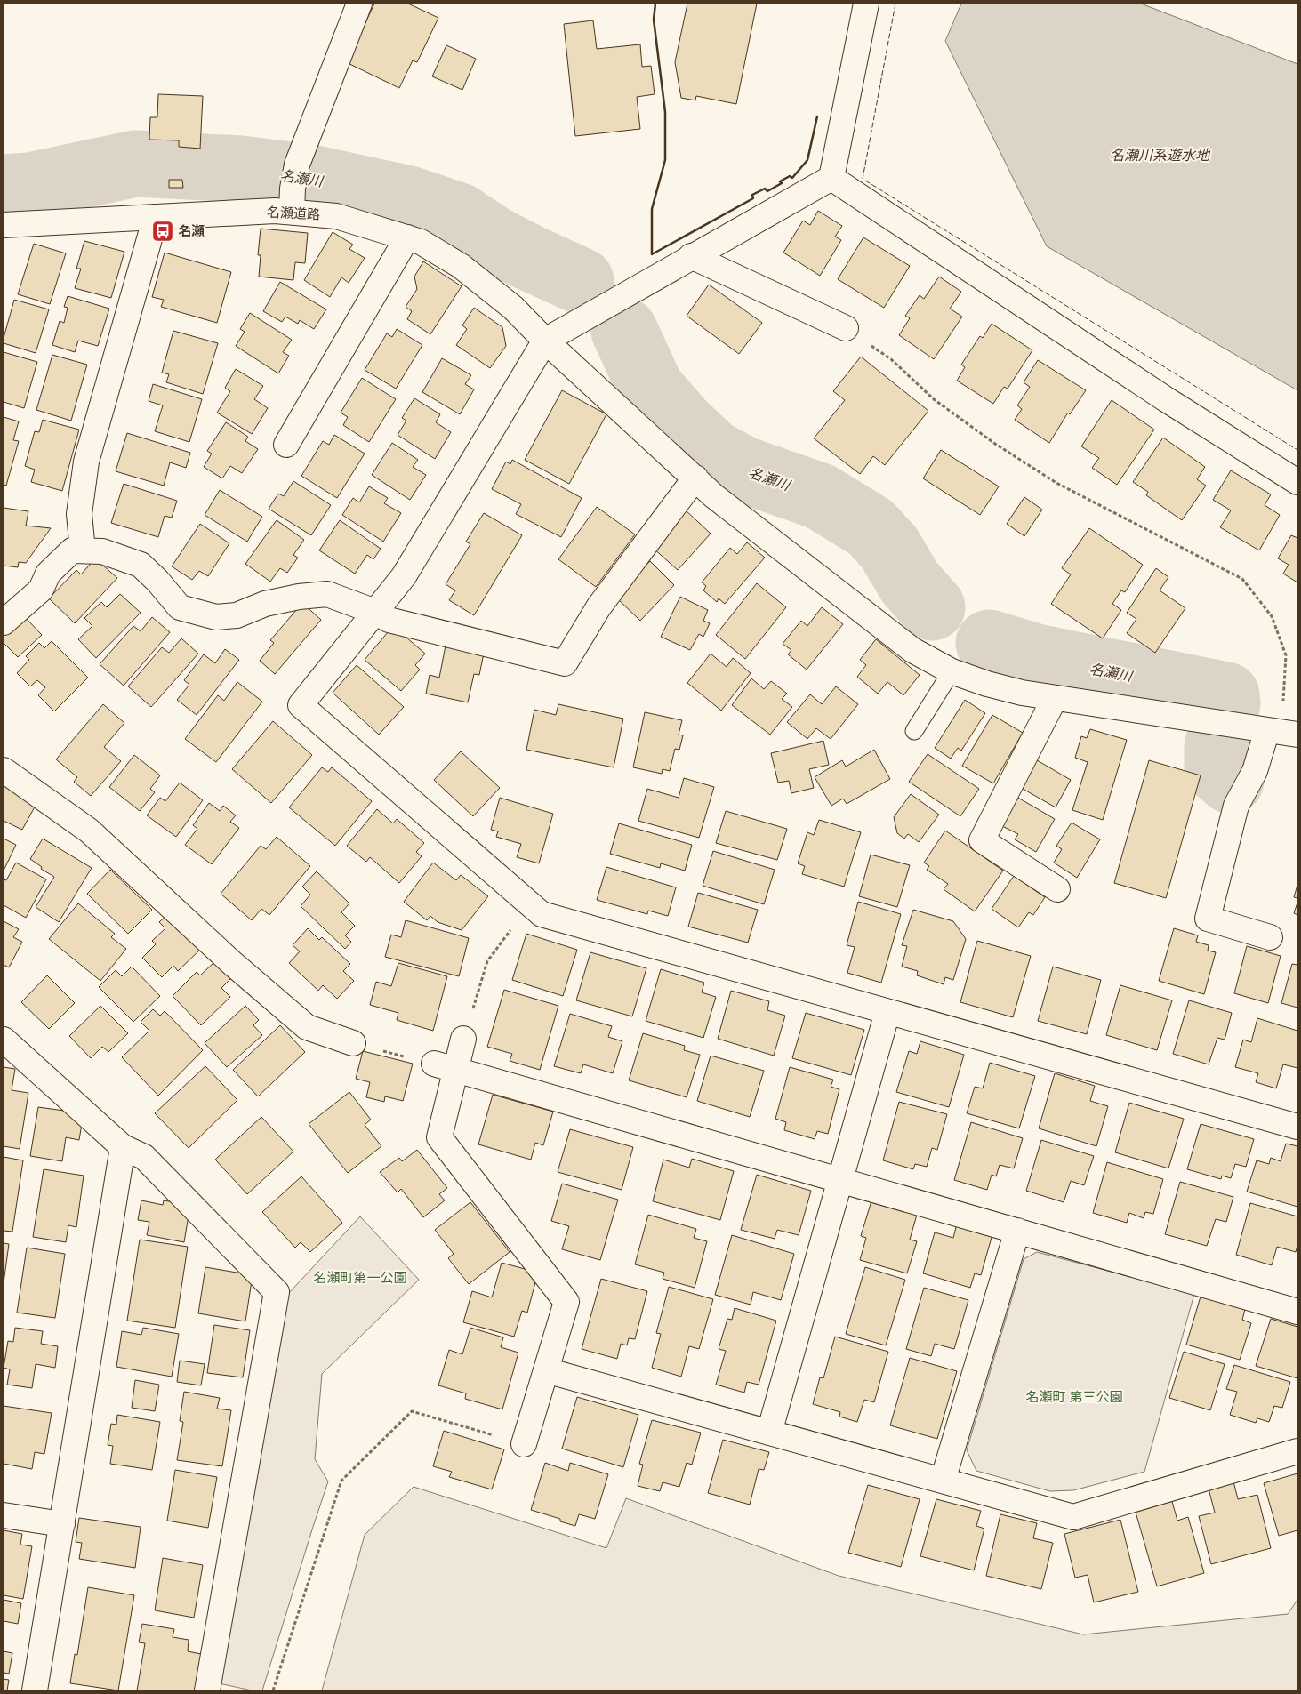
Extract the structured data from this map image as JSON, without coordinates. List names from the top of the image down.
{
  "streets": {
    "street": ["名瀬道路"]
  },
  "water": ["名瀬川系遊水地", "名瀬川"],
  "parks": ["名瀬町第一公園", "名瀬町 第三公園"],
  "places": {
    "bus stop": ["名瀬"]
  }
}
